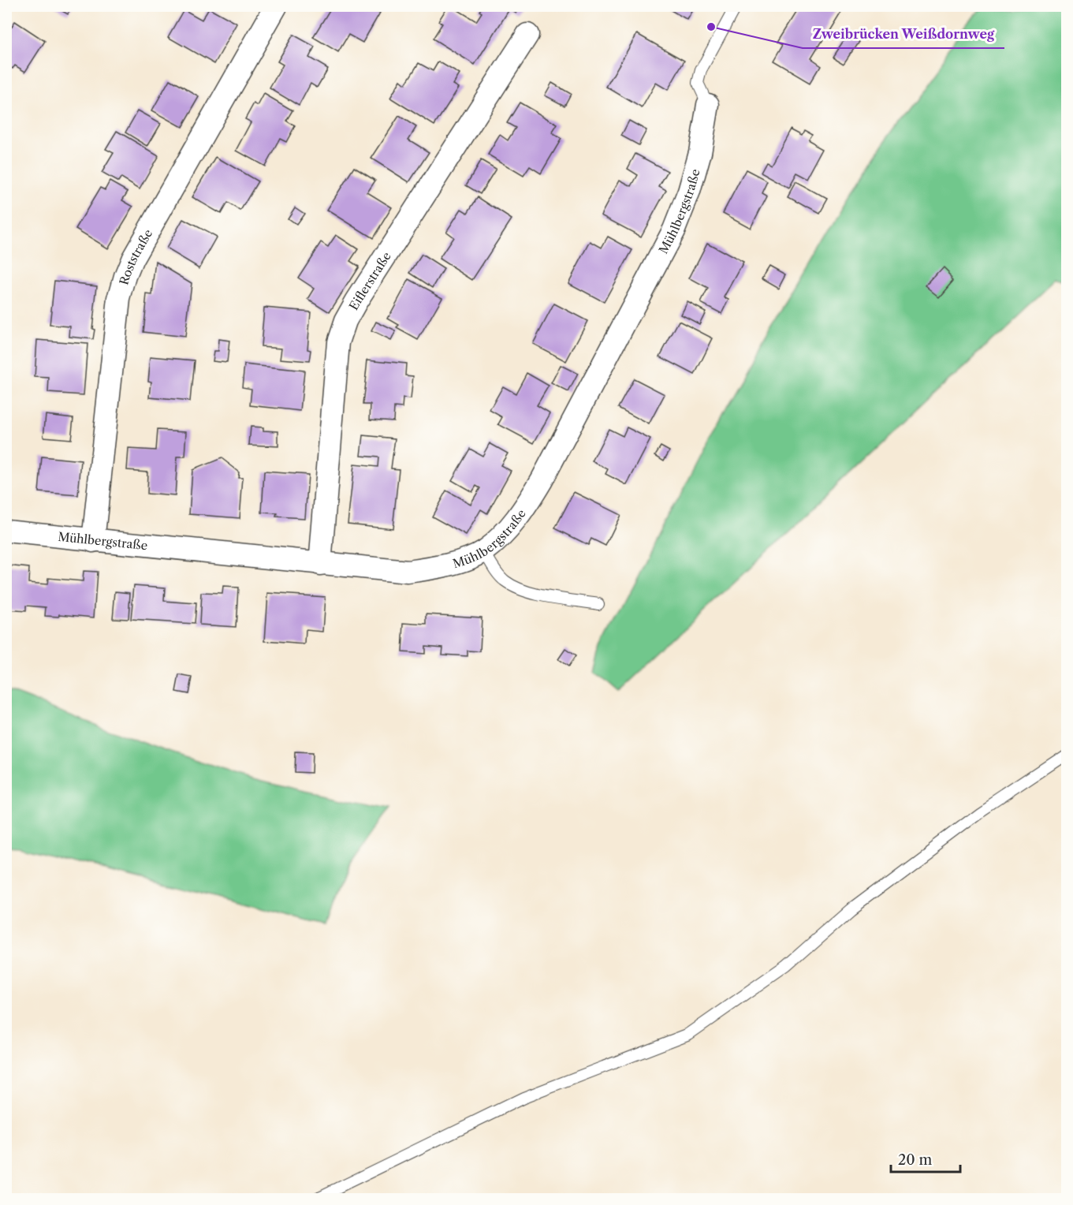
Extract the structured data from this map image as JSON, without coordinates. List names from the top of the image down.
{
  "streets": {
    "street": ["Mühlbergstraße", "Roststraße", "Eiflerstraße"]
  },
  "crossings": [
    ["Mühlbergstraße", "Roststraße"],
    ["Mühlbergstraße", "Eiflerstraße"]
  ],
  "places": ["Zweibrücken Weißdornweg"],
  "scale_bar": "20 m"
}
